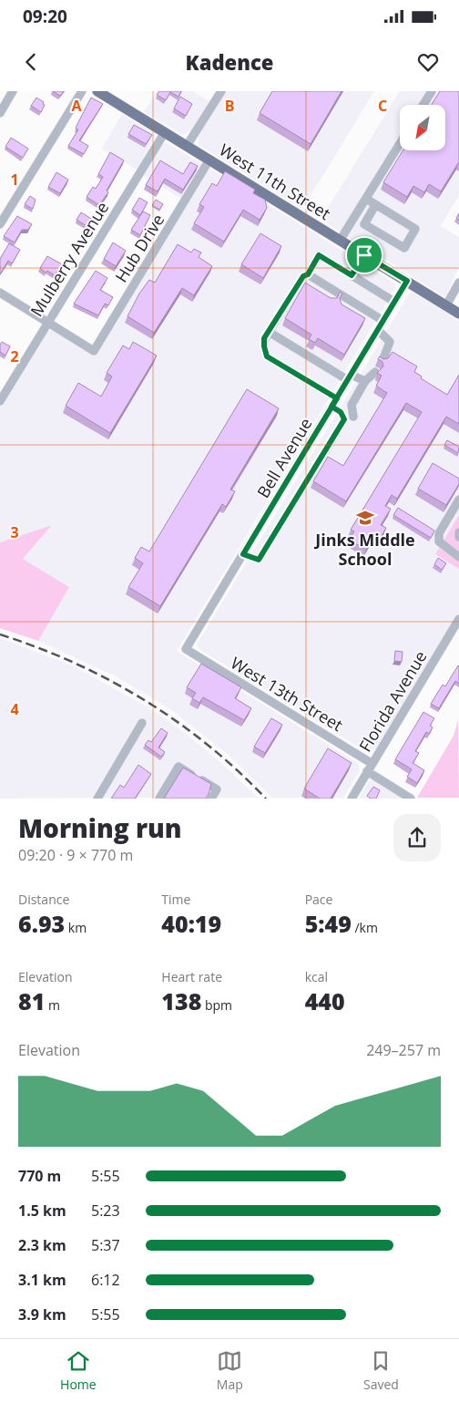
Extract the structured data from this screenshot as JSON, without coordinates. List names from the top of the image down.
{
  "streets": {
    "main road": ["West 11th Street"],
    "street": [
      "Hub Drive",
      "Mulberry Avenue",
      "Bell Avenue",
      "West 13th Street",
      "Florida Avenue"
    ]
  },
  "crossings": [
    ["West 11th Street", "Hub Drive"],
    ["West 11th Street", "Mulberry Avenue"],
    ["West 11th Street", "Bell Avenue"],
    ["Hub Drive", "Mulberry Avenue"],
    ["Bell Avenue", "West 13th Street"],
    ["West 13th Street", "Florida Avenue"]
  ],
  "places": {
    "school or university": ["Jinks Middle School"]
  },
  "north": "bottom left",
  "page": {
    "status": "09:20",
    "header": "Kadence",
    "heading": ["Morning run", "09:20 · 9 × 770 m"],
    "stats": [
      ["Distance", "6.93 km"],
      ["Time", "40:19"],
      ["Pace", "5:49 /km"],
      ["Elevation", "81 m"],
      ["Heart rate", "138 bpm"],
      ["kcal", "440"]
    ],
    "chart": ["Elevation", "249–257 m"],
    "list": [
      {
        "name": "770 m",
        "note": "5:55"
      },
      {
        "name": "1.5 km",
        "note": "5:23"
      },
      {
        "name": "2.3 km",
        "note": "5:37"
      },
      {
        "name": "3.1 km",
        "note": "6:12"
      },
      {
        "name": "3.9 km",
        "note": "5:55"
      }
    ],
    "tabs": ["Home", "Map", "Saved"]
  },
  "grid": {
    "columns": ["A", "B", "C"],
    "rows": [
      "1",
      "2",
      "3",
      "4"
    ]
  }
}
